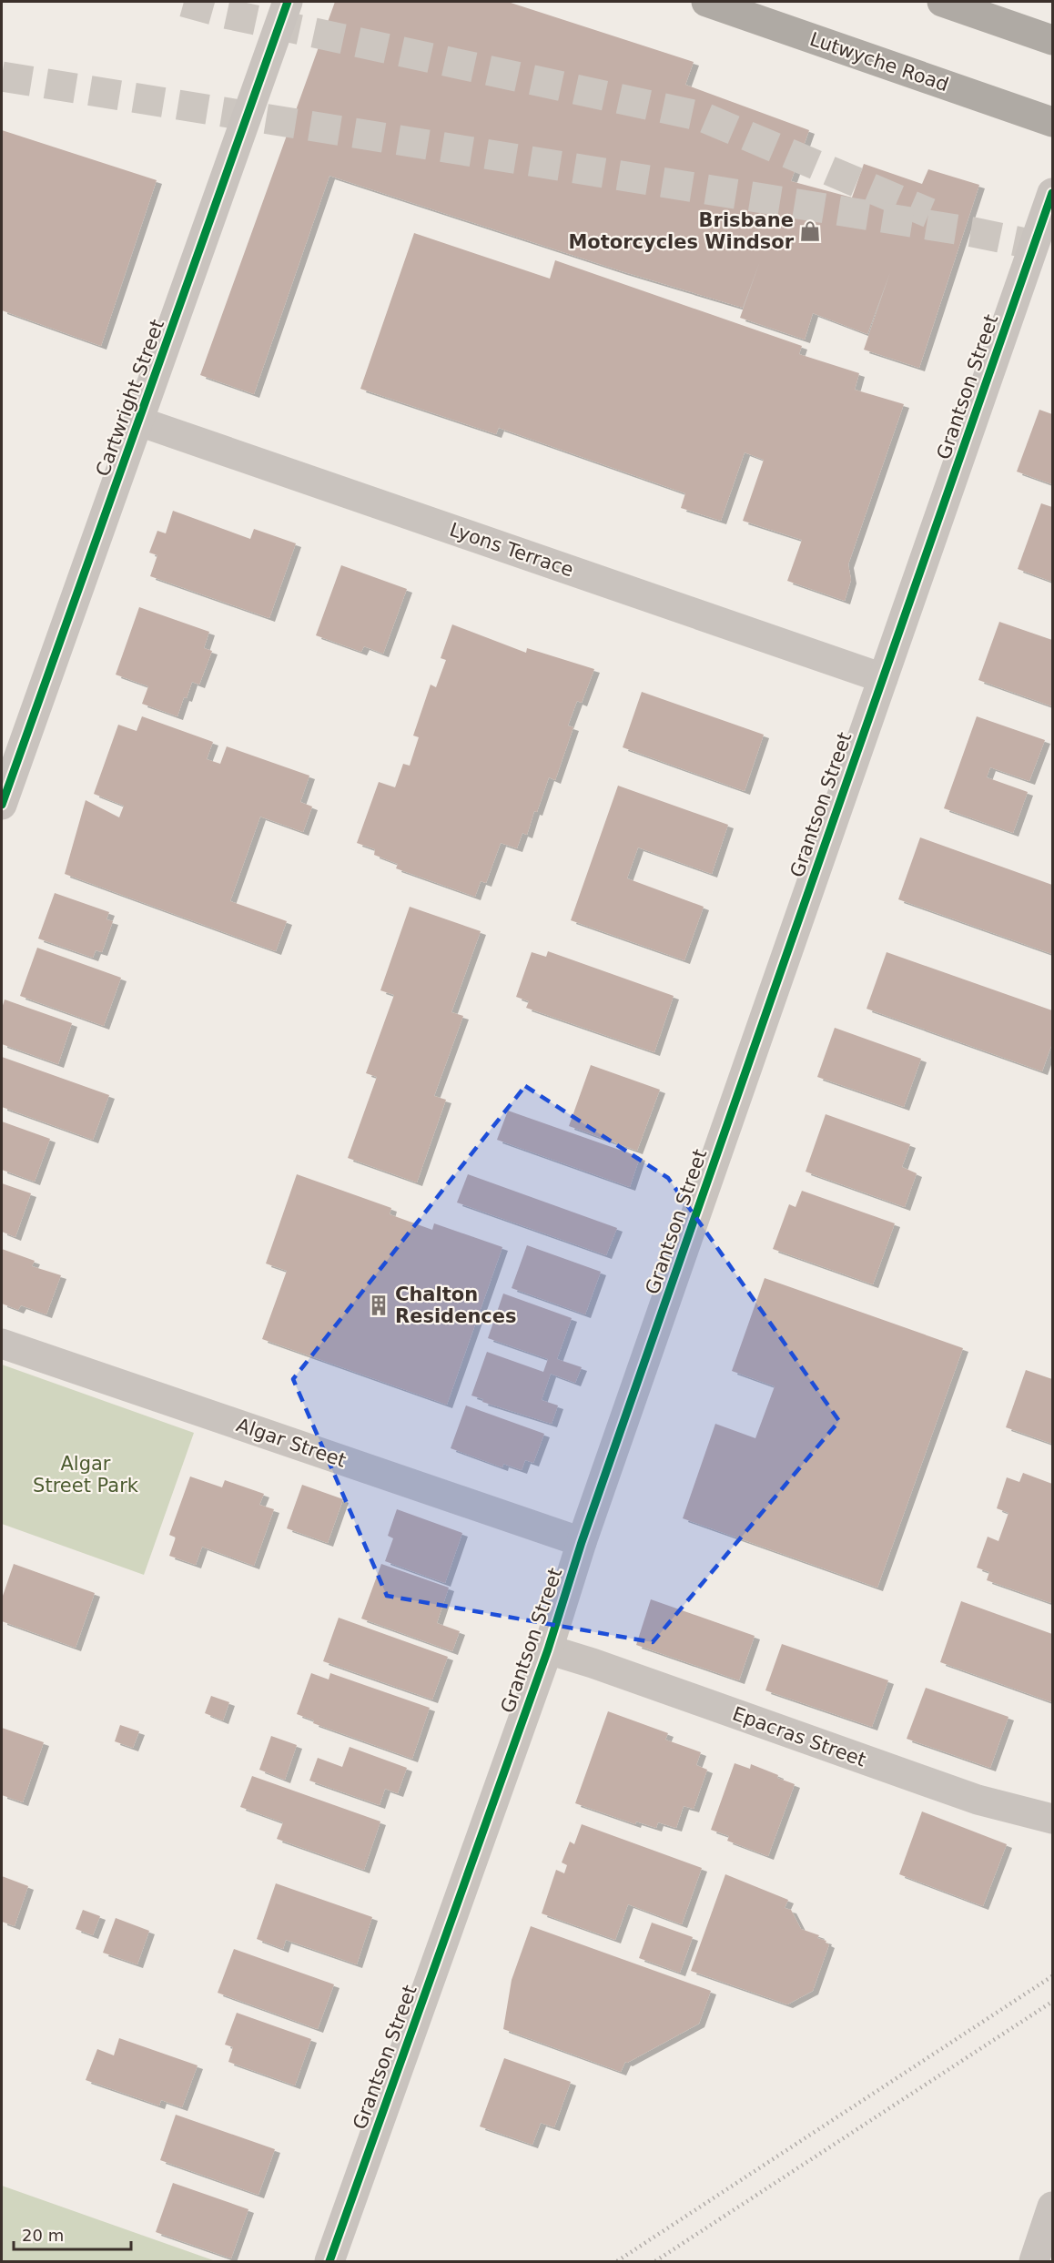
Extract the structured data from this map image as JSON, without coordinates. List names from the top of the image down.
{
  "streets": {
    "highway": ["Lutwyche Road"],
    "street": [
      "Grantson Street",
      "Cartwright Street",
      "Lyons Terrace",
      "Algar Street",
      "Epacras Street"
    ]
  },
  "crossings": [
    ["Grantson Street", "Lyons Terrace"],
    ["Grantson Street", "Algar Street"],
    ["Grantson Street", "Epacras Street"],
    ["Cartwright Street", "Lyons Terrace"]
  ],
  "parks": ["Algar Street Park"],
  "places": {
    "shop": ["Brisbane Motorcycles Windsor"],
    "building": ["Chalton Residences"]
  },
  "scale_bar": "20 m"
}
